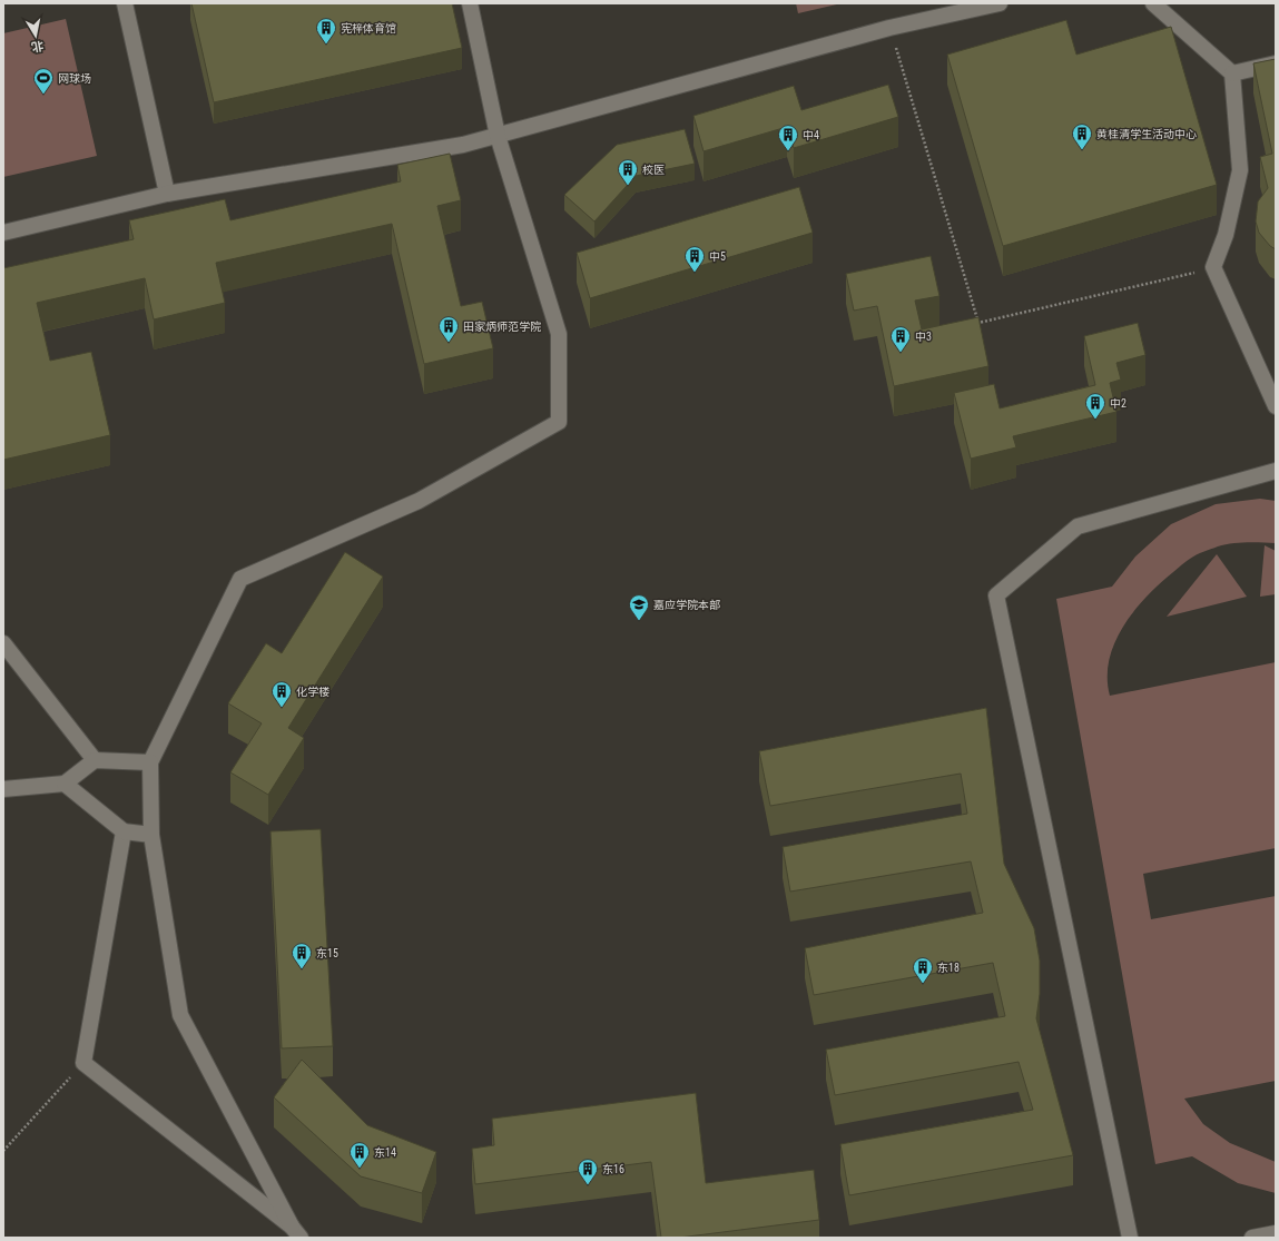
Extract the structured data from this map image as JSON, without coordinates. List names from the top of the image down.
{
  "places": {
    "building": [
      "宪梓体育馆",
      "黄桂清学生活动中心",
      "中4",
      "校医",
      "中5",
      "田家炳师范学院",
      "中3",
      "中2",
      "化学楼",
      "东15",
      "东18",
      "东14",
      "东16"
    ],
    "sports": ["网球场"],
    "school or university": ["嘉应学院本部"]
  },
  "north": "bottom"
}
